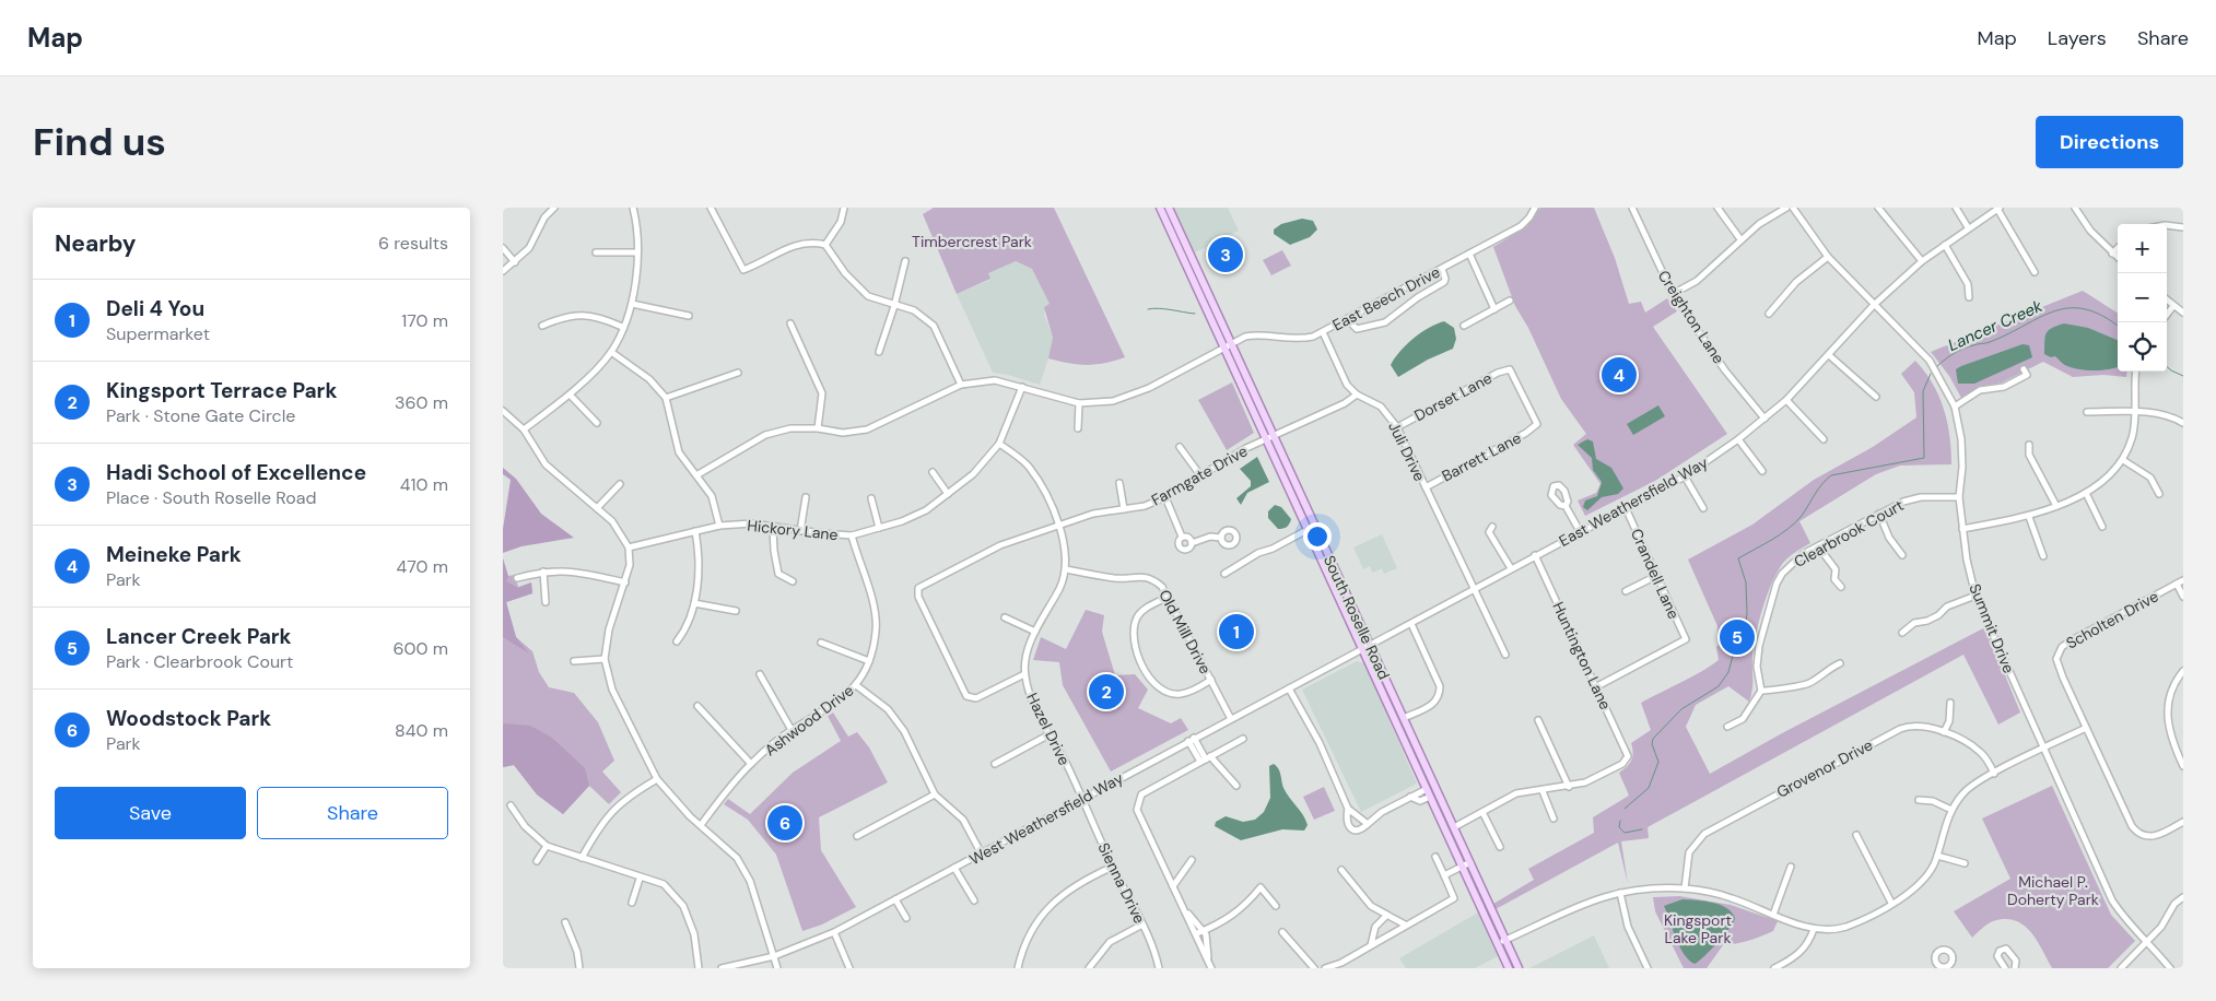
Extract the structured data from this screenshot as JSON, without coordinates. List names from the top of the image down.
{
  "streets": {
    "main road": ["South Roselle Road"],
    "street": [
      "East Beech Drive",
      "Creighton Lane",
      "Dorset Lane",
      "Juli Drive",
      "Barrett Lane",
      "Farmgate Drive",
      "East Weathersfield Way",
      "Hickory Lane",
      "Clearbrook Court",
      "Crandell Lane",
      "Scholten Drive",
      "Summit Drive",
      "Old Mill Drive",
      "Huntington Lane",
      "Ashwood Drive",
      "Hazel Drive",
      "Grovenor Drive",
      "West Weathersfield Way",
      "Sienna Drive"
    ]
  },
  "crossings": [
    ["East Beech Drive", "Juli Drive"],
    ["East Beech Drive", "Hickory Lane"],
    ["East Beech Drive", "South Roselle Road"],
    ["Creighton Lane", "East Weathersfield Way"],
    ["Dorset Lane", "Juli Drive"],
    ["Dorset Lane", "Barrett Lane"],
    ["Juli Drive", "Barrett Lane"],
    ["Juli Drive", "Farmgate Drive"],
    ["Juli Drive", "East Weathersfield Way"],
    ["Farmgate Drive", "South Roselle Road"],
    ["Farmgate Drive", "Hazel Drive"],
    ["East Weathersfield Way", "Crandell Lane"],
    ["East Weathersfield Way", "South Roselle Road"],
    ["East Weathersfield Way", "Summit Drive"],
    ["East Weathersfield Way", "Huntington Lane"],
    ["East Weathersfield Way", "West Weathersfield Way"],
    ["Hickory Lane", "Ashwood Drive"],
    ["Clearbrook Court", "Summit Drive"],
    ["Crandell Lane", "Huntington Lane"],
    ["South Roselle Road", "West Weathersfield Way"],
    ["Old Mill Drive", "Hazel Drive"],
    ["Old Mill Drive", "West Weathersfield Way"],
    ["Hazel Drive", "West Weathersfield Way"],
    ["Hazel Drive", "Sienna Drive"],
    ["West Weathersfield Way", "Sienna Drive"]
  ],
  "water": ["Lancer Creek"],
  "parks": ["Timbercrest Park", "Michael P. Doherty Park", "Kingsport Lake Park"],
  "page": {
    "header": "Map",
    "nav": ["Map", "Layers", "Share"],
    "buttons": [
      "Directions",
      ["Save", "Share"]
    ],
    "title": "Find us",
    "heading": ["Nearby", "6 results"],
    "map_buttons": ["+", "−"],
    "pins": [
      "3",
      "4",
      "1",
      "5",
      "2",
      "6"
    ],
    "list": [
      {
        "mark": "1",
        "name": "Deli 4 You",
        "note": "Supermarket",
        "value": "170 m"
      },
      {
        "mark": "2",
        "name": "Kingsport Terrace Park",
        "note": "Park · Stone Gate Circle",
        "value": "360 m"
      },
      {
        "mark": "3",
        "name": "Hadi School of Excellence",
        "note": "Place · South Roselle Road",
        "value": "410 m"
      },
      {
        "mark": "4",
        "name": "Meineke Park",
        "note": "Park",
        "value": "470 m"
      },
      {
        "mark": "5",
        "name": "Lancer Creek Park",
        "note": "Park · Clearbrook Court",
        "value": "600 m"
      },
      {
        "mark": "6",
        "name": "Woodstock Park",
        "note": "Park",
        "value": "840 m"
      }
    ]
  }
}
